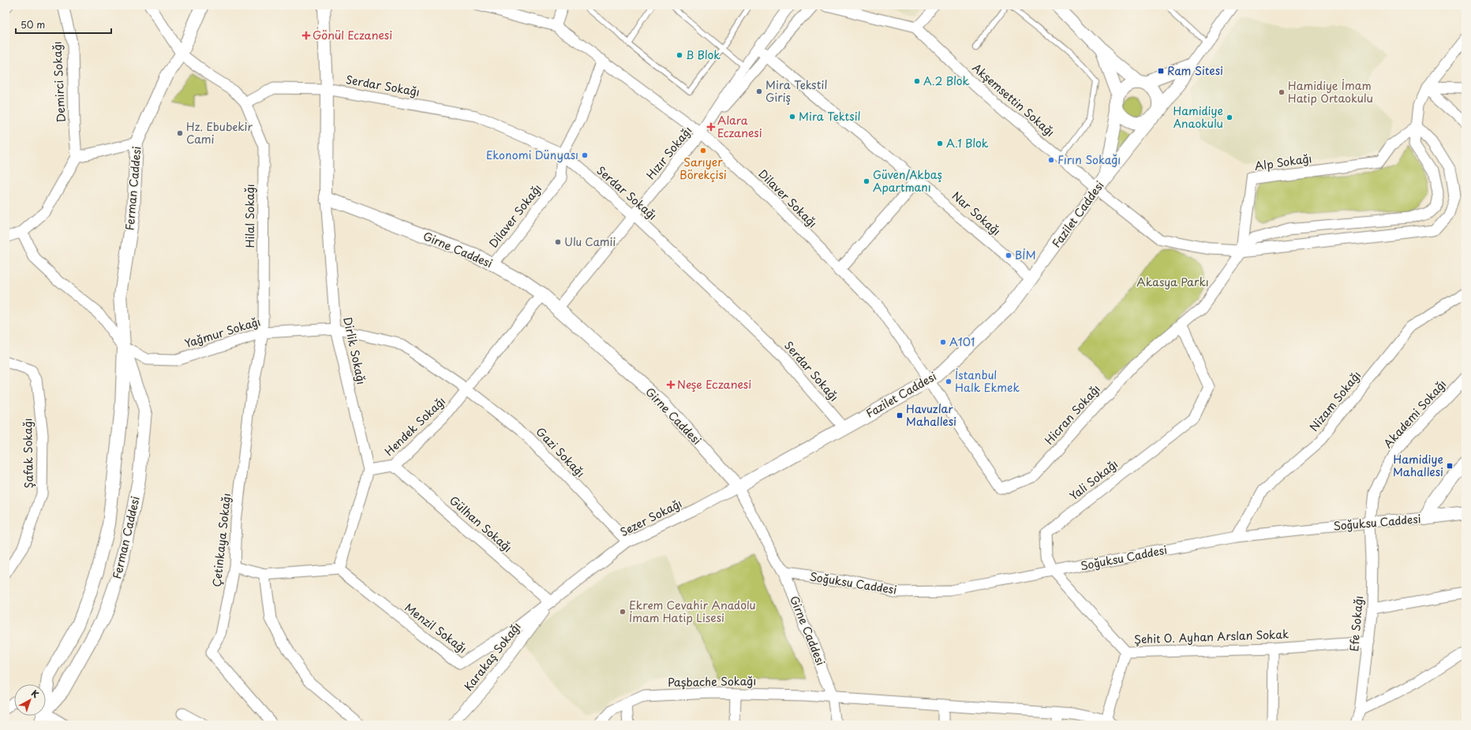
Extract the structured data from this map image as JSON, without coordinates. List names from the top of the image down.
{
  "streets": {
    "street": [
      "Demirci Sokağı",
      "Serdar Sokağı",
      "Akşemsettin Sokağı",
      "Hızır Sokağı",
      "Alp Sokağı",
      "Ferman Caddesi",
      "Dilaver Sokağı",
      "Nar Sokağı",
      "Fazilet Caddesi",
      "Hilal Sokağı",
      "Girne Caddesi",
      "Yağmur Sokağı",
      "Dirlik Sokağı",
      "Nizam Sokağı",
      "Akademi Sokağı",
      "Hicran Sokağı",
      "Hendek Sokağı",
      "Gazi Sokağı",
      "Şafak Sokağı",
      "Yali Sokağı",
      "Sezer Sokağı",
      "Soğuksu Caddesi",
      "Gülhan Sokağı",
      "Çetinkaya Sokağı",
      "Efe Sokağı",
      "Menzil Sokağı",
      "Şehit O. Ayhan Arslan Sokak",
      "Karakaş Sokağı",
      "Paşbache Sokağı"
    ]
  },
  "crossings": [
    ["Serdar Sokağı", "Hızır Sokağı"],
    ["Serdar Sokağı", "Dilaver Sokağı"],
    ["Serdar Sokağı", "Fazilet Caddesi"],
    ["Serdar Sokağı", "Hilal Sokağı"],
    ["Akşemsettin Sokağı", "Fazilet Caddesi"],
    ["Hızır Sokağı", "Dilaver Sokağı"],
    ["Hızır Sokağı", "Nar Sokağı"],
    ["Hızır Sokağı", "Girne Caddesi"],
    ["Alp Sokağı", "Hicran Sokağı"],
    ["Ferman Caddesi", "Yağmur Sokağı"],
    ["Dilaver Sokağı", "Fazilet Caddesi"],
    ["Dilaver Sokağı", "Girne Caddesi"],
    ["Dilaver Sokağı", "Hicran Sokağı"],
    ["Nar Sokağı", "Fazilet Caddesi"],
    ["Fazilet Caddesi", "Girne Caddesi"],
    ["Fazilet Caddesi", "Hicran Sokağı"],
    ["Fazilet Caddesi", "Sezer Sokağı"],
    ["Hilal Sokağı", "Yağmur Sokağı"],
    ["Hilal Sokağı", "Çetinkaya Sokağı"],
    ["Girne Caddesi", "Dirlik Sokağı"],
    ["Girne Caddesi", "Hendek Sokağı"],
    ["Girne Caddesi", "Sezer Sokağı"],
    ["Girne Caddesi", "Soğuksu Caddesi"],
    ["Girne Caddesi", "Paşbache Sokağı"],
    ["Yağmur Sokağı", "Dirlik Sokağı"],
    ["Yağmur Sokağı", "Hendek Sokağı"],
    ["Yağmur Sokağı", "Gazi Sokağı"],
    ["Yağmur Sokağı", "Çetinkaya Sokağı"],
    ["Dirlik Sokağı", "Hendek Sokağı"],
    ["Nizam Sokağı", "Soğuksu Caddesi"],
    ["Akademi Sokağı", "Soğuksu Caddesi"],
    ["Akademi Sokağı", "Efe Sokağı"],
    ["Hicran Sokağı", "Yali Sokağı"],
    ["Hendek Sokağı", "Gazi Sokağı"],
    ["Hendek Sokağı", "Gülhan Sokağı"],
    ["Gazi Sokağı", "Sezer Sokağı"],
    ["Yali Sokağı", "Soğuksu Caddesi"],
    ["Yali Sokağı", "Şehit O. Ayhan Arslan Sokak"],
    ["Sezer Sokağı", "Gülhan Sokağı"],
    ["Sezer Sokağı", "Menzil Sokağı"],
    ["Sezer Sokağı", "Karakaş Sokağı"],
    ["Soğuksu Caddesi", "Efe Sokağı"],
    ["Gülhan Sokağı", "Menzil Sokağı"],
    ["Gülhan Sokağı", "Karakaş Sokağı"],
    ["Efe Sokağı", "Şehit O. Ayhan Arslan Sokak"],
    ["Menzil Sokağı", "Karakaş Sokağı"]
  ],
  "parks": ["Akasya Parkı"],
  "places": {
    "health": ["Gönül Eczanesi", "Alara Eczanesi", "Neşe Eczanesi"],
    "other": [
      "B Blok",
      "A.2 Blok",
      "Mira Tekstil Giriş",
      "Hamidiye İmam Hatip Ortaokulu",
      "Mira Tektsil",
      "Hamidiye Anaokulu",
      "Hz. Ebubekir Cami",
      "A.1 Blok",
      "Sarıyer Börekçisi",
      "Ekonomi Dünyası",
      "Fırın Sokağı",
      "Güven/Akbaş Apartmanı",
      "Ulu Camii",
      "BİM",
      "A101",
      "İstanbul Halk Ekmek",
      "Ekrem Cevahir Anadolu İmam Hatip Lisesi"
    ],
    "transit": ["Ram Sitesi", "Havuzlar Mahallesi", "Hamidiye Mahallesi"]
  },
  "scale_bar": "50 m",
  "north": "top right"
}
